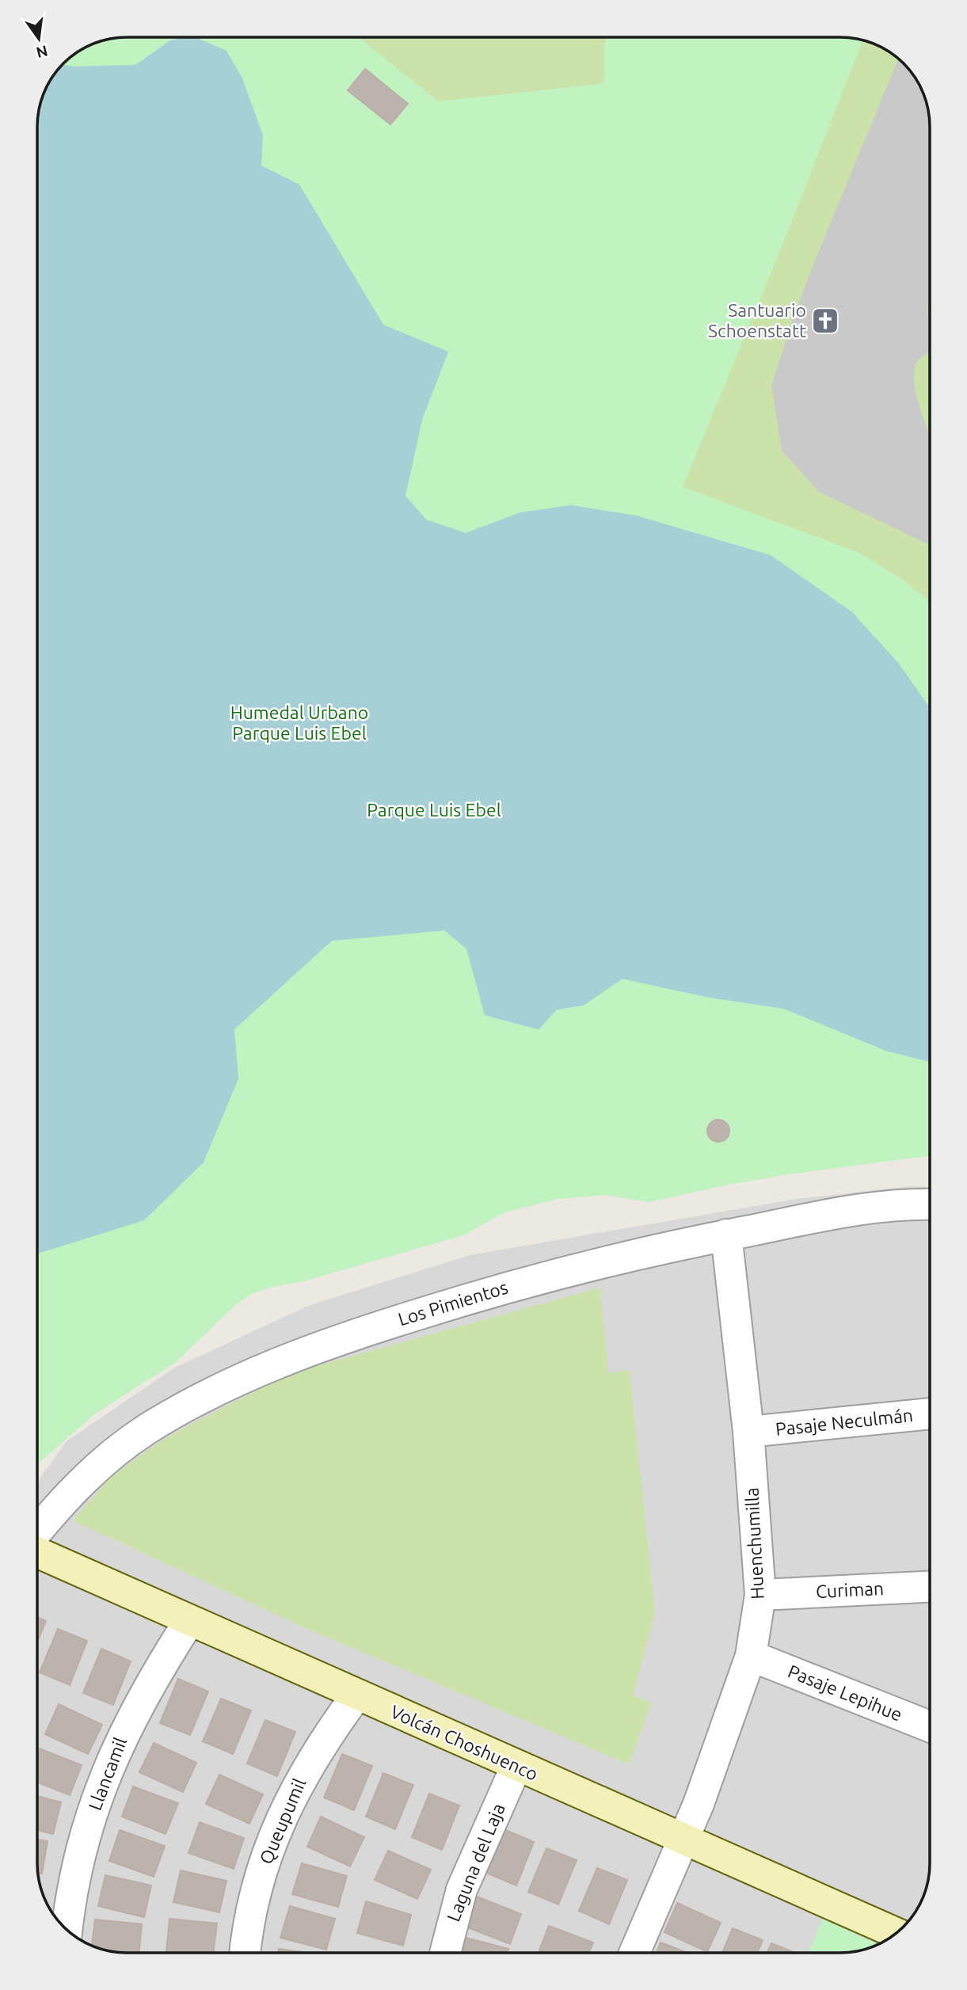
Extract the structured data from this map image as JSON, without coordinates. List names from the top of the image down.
{
  "streets": {
    "street": [
      "Los Pimientos",
      "Pasaje Neculmán",
      "Huenchumilla",
      "Curiman",
      "Pasaje Lepihue",
      "Volcán Choshuenco",
      "Llancamil",
      "Queupumil",
      "Laguna del Laja"
    ]
  },
  "crossings": [
    ["Los Pimientos", "Huenchumilla"],
    ["Pasaje Neculmán", "Huenchumilla"],
    ["Huenchumilla", "Curiman"],
    ["Huenchumilla", "Pasaje Lepihue"],
    ["Huenchumilla", "Volcán Choshuenco"],
    ["Volcán Choshuenco", "Llancamil"],
    ["Volcán Choshuenco", "Queupumil"],
    ["Volcán Choshuenco", "Laguna del Laja"]
  ],
  "parks": ["Humedal Urbano Parque Luis Ebel", "Parque Luis Ebel"],
  "places": {
    "church": ["Santuario Schoenstatt"]
  },
  "north": "bottom"
}
